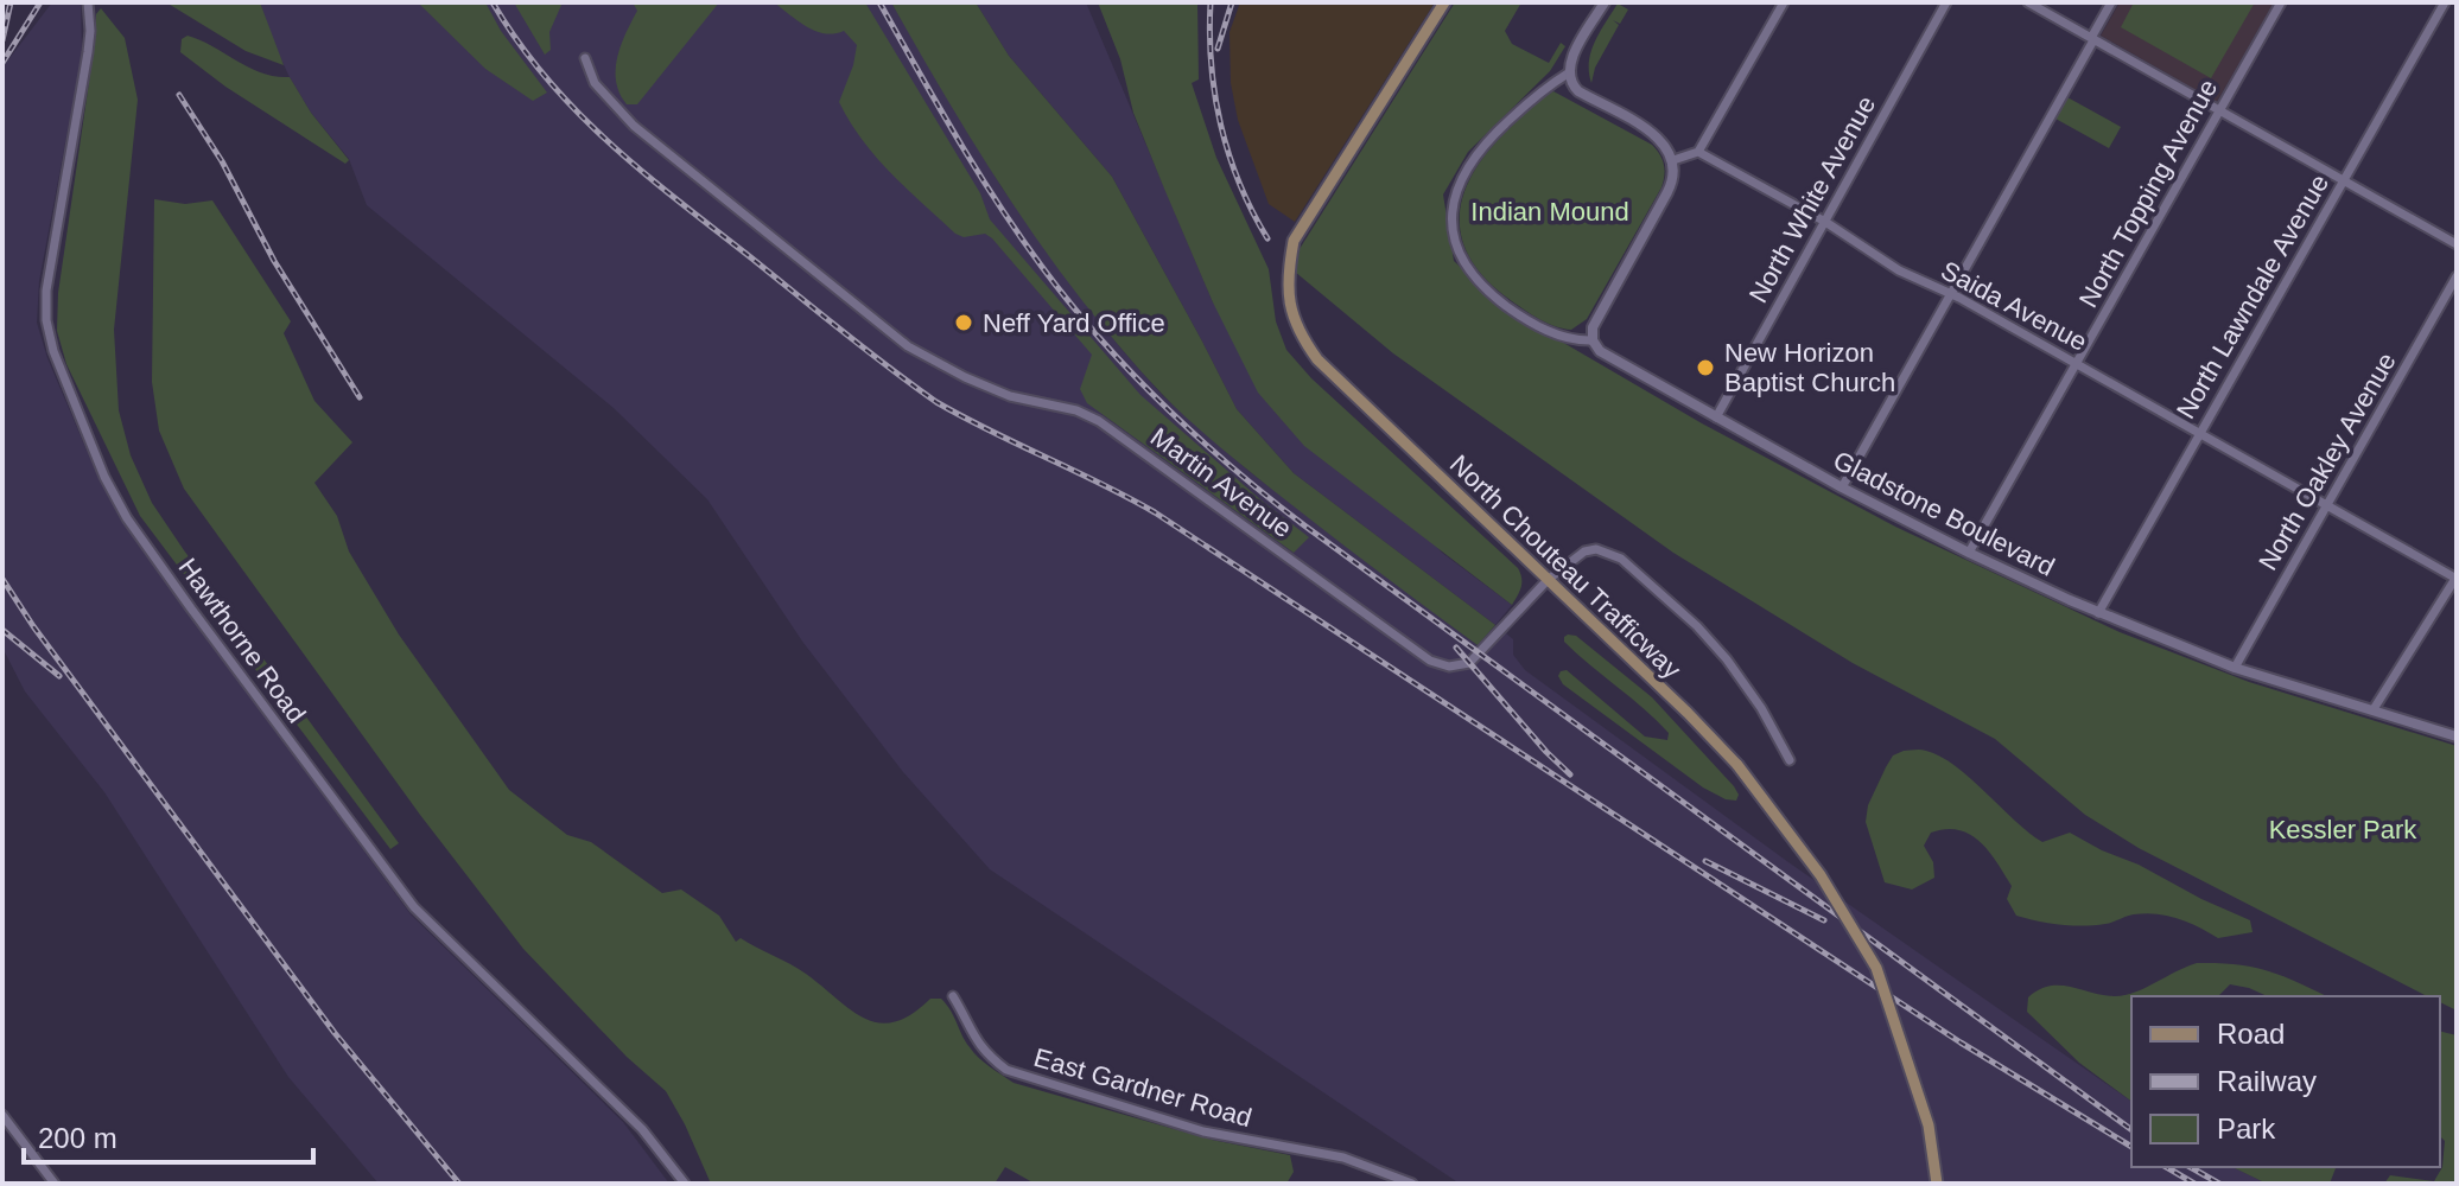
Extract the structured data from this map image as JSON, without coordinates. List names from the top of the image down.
{
  "streets": {
    "main road": ["North Chouteau Trafficway"],
    "street": [
      "North Topping Avenue",
      "North White Avenue",
      "North Lawndale Avenue",
      "Saida Avenue",
      "North Oakley Avenue",
      "Martin Avenue",
      "Gladstone Boulevard",
      "Hawthorne Road",
      "East Gardner Road"
    ]
  },
  "crossings": [
    ["North Topping Avenue", "Saida Avenue"],
    ["North Topping Avenue", "Gladstone Boulevard"],
    ["North White Avenue", "Saida Avenue"],
    ["North White Avenue", "Gladstone Boulevard"],
    ["North Lawndale Avenue", "Saida Avenue"],
    ["North Lawndale Avenue", "Gladstone Boulevard"],
    ["Saida Avenue", "North Oakley Avenue"],
    ["North Oakley Avenue", "Gladstone Boulevard"],
    ["Martin Avenue", "North Chouteau Trafficway"]
  ],
  "parks": ["Indian Mound", "Kessler Park"],
  "places": ["Neff Yard Office", "New Horizon Baptist Church"],
  "legend": ["Road", "Railway", "Park"],
  "scale_bar": "200 m"
}
